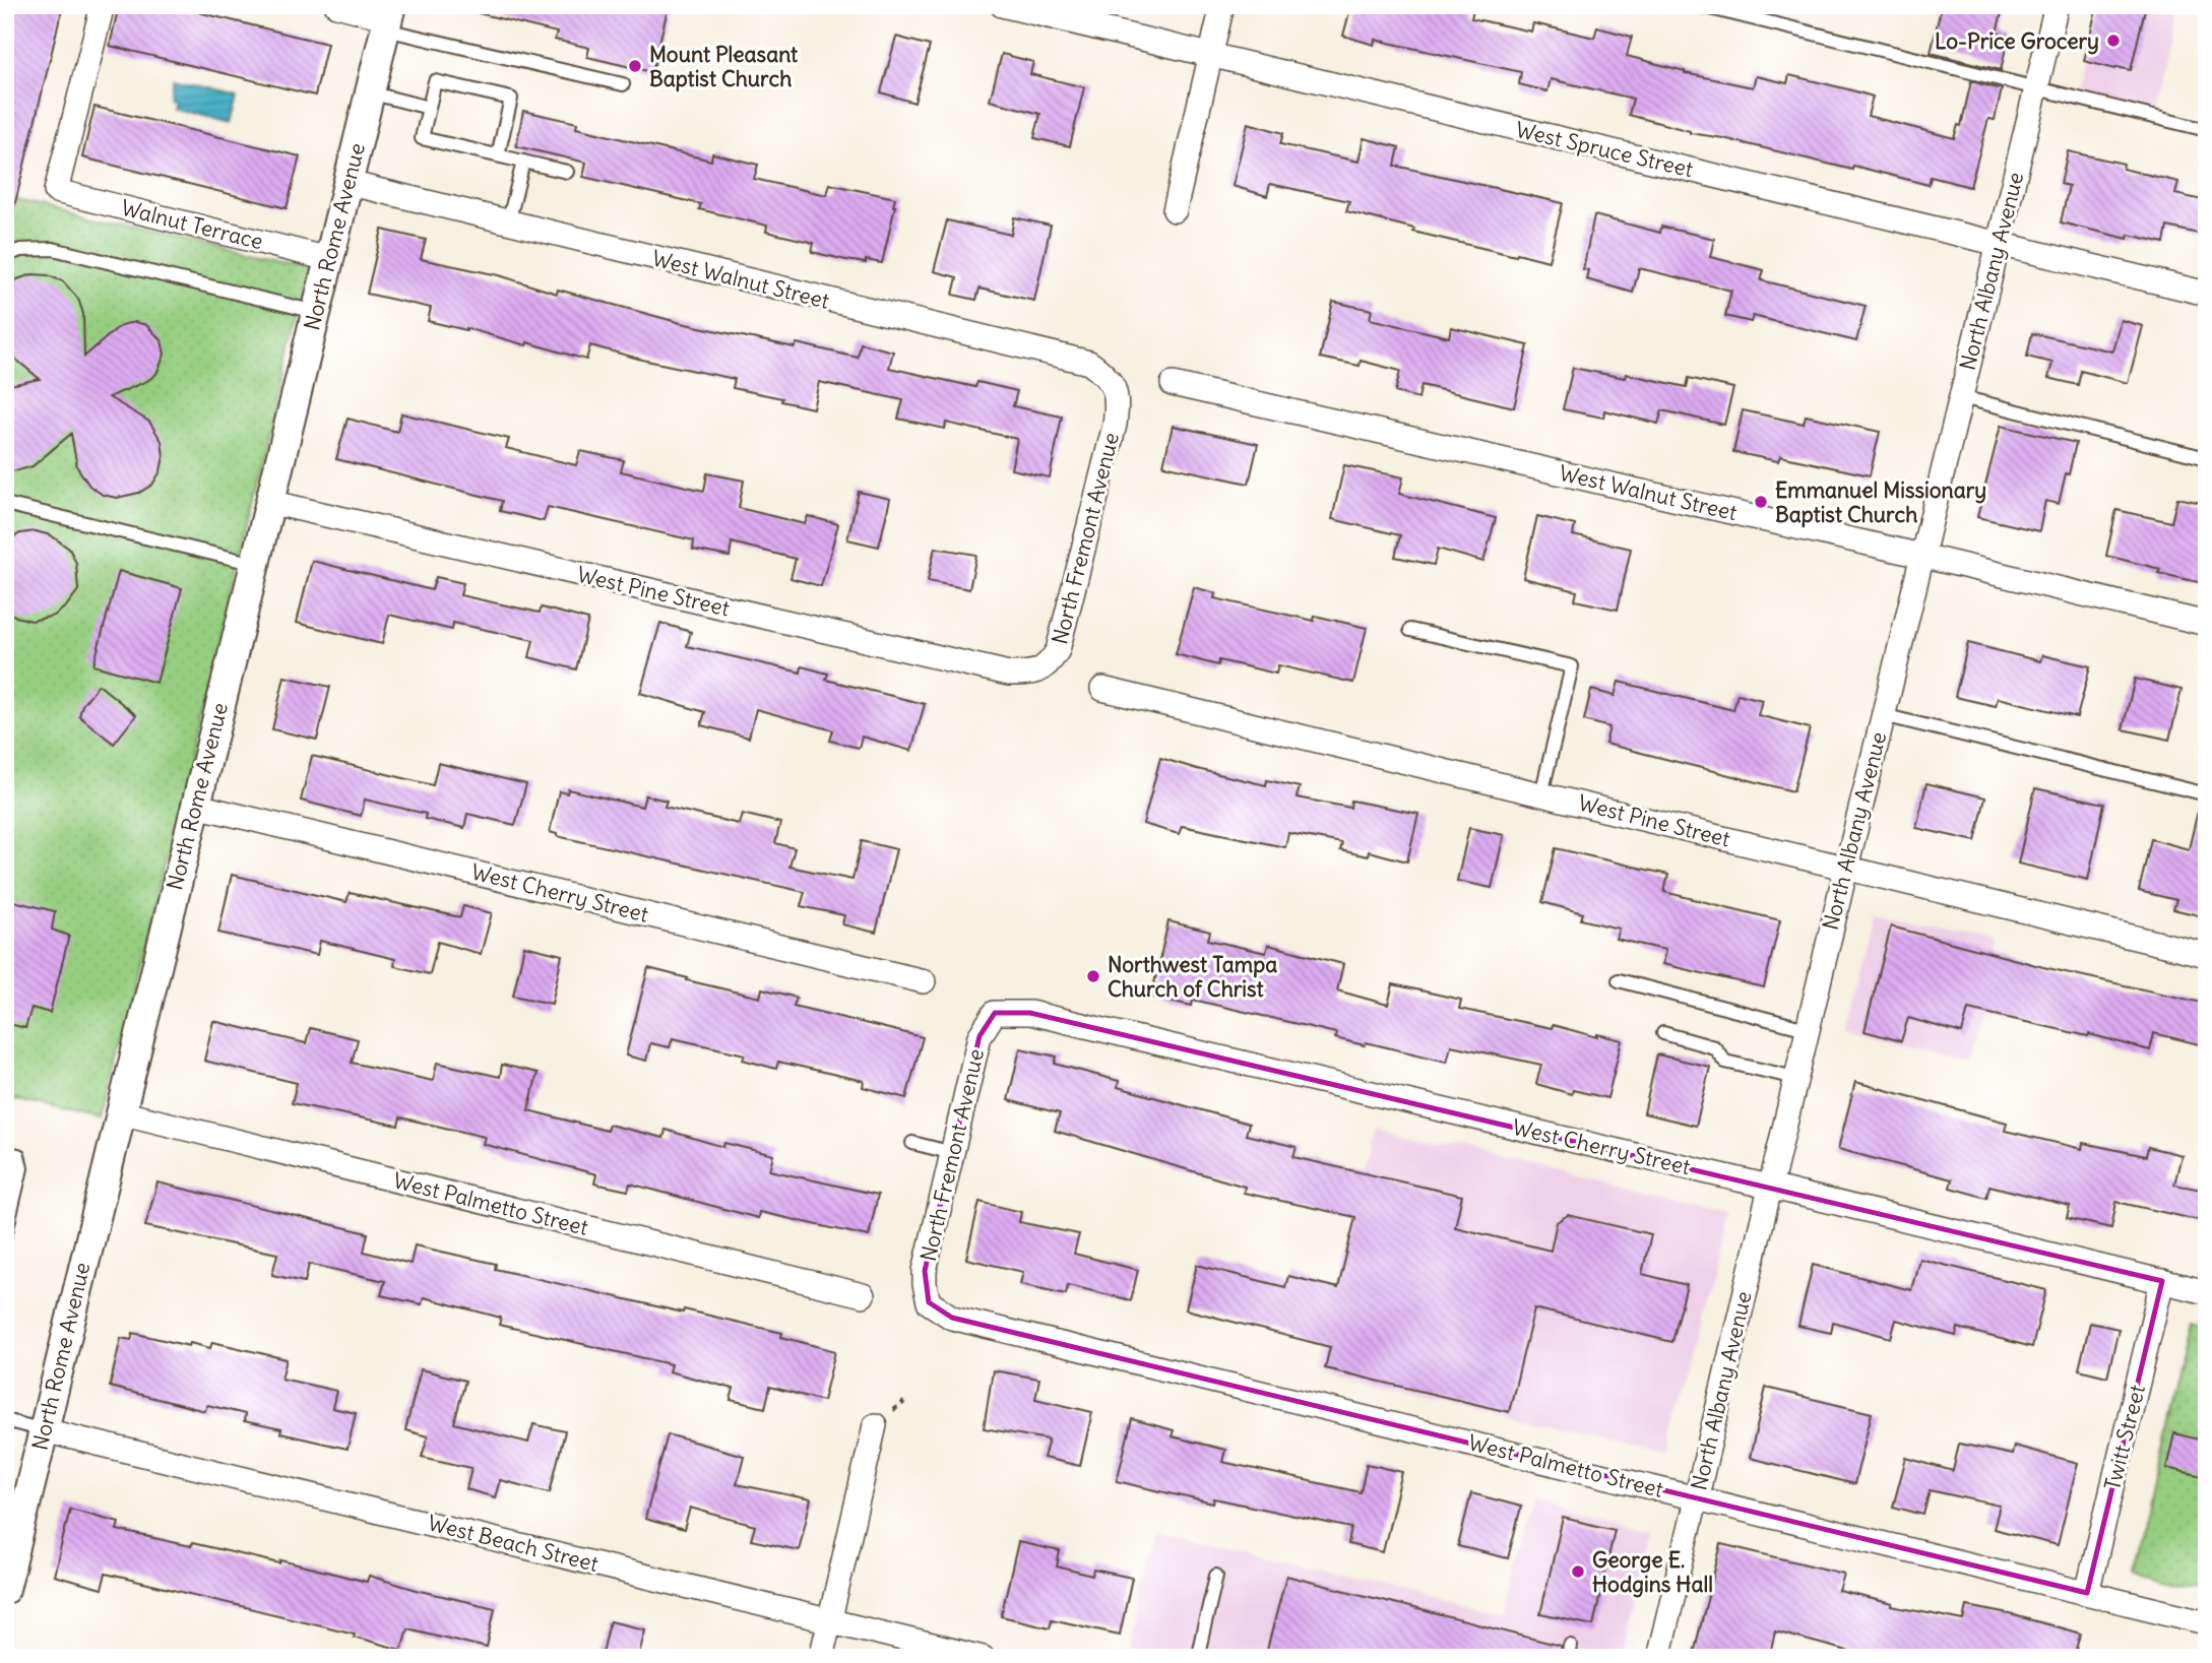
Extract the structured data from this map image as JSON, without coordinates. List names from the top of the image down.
{
  "streets": {
    "street": [
      "West Spruce Street",
      "Walnut Terrace",
      "North Rome Avenue",
      "North Albany Avenue",
      "West Walnut Street",
      "North Fremont Avenue",
      "West Pine Street",
      "West Cherry Street",
      "West Palmetto Street",
      "Twitt Street",
      "West Beach Street"
    ]
  },
  "crossings": [
    ["West Spruce Street", "North Albany Avenue"],
    ["Walnut Terrace", "North Rome Avenue"],
    ["North Rome Avenue", "West Walnut Street"],
    ["North Rome Avenue", "West Pine Street"],
    ["North Rome Avenue", "West Cherry Street"],
    ["North Rome Avenue", "West Palmetto Street"],
    ["North Rome Avenue", "West Beach Street"],
    ["North Albany Avenue", "West Walnut Street"],
    ["North Albany Avenue", "West Pine Street"],
    ["North Albany Avenue", "West Cherry Street"],
    ["North Albany Avenue", "West Palmetto Street"],
    ["West Walnut Street", "North Fremont Avenue"],
    ["North Fremont Avenue", "West Pine Street"],
    ["North Fremont Avenue", "West Cherry Street"],
    ["North Fremont Avenue", "West Palmetto Street"],
    ["West Cherry Street", "Twitt Street"],
    ["West Palmetto Street", "Twitt Street"]
  ],
  "places": [
    "Lo-Price Grocery",
    "Mount Pleasant Baptist Church",
    "Emmanuel Missionary Baptist Church",
    "Northwest Tampa Church of Christ",
    "George E. Hodgins Hall"
  ]
}
